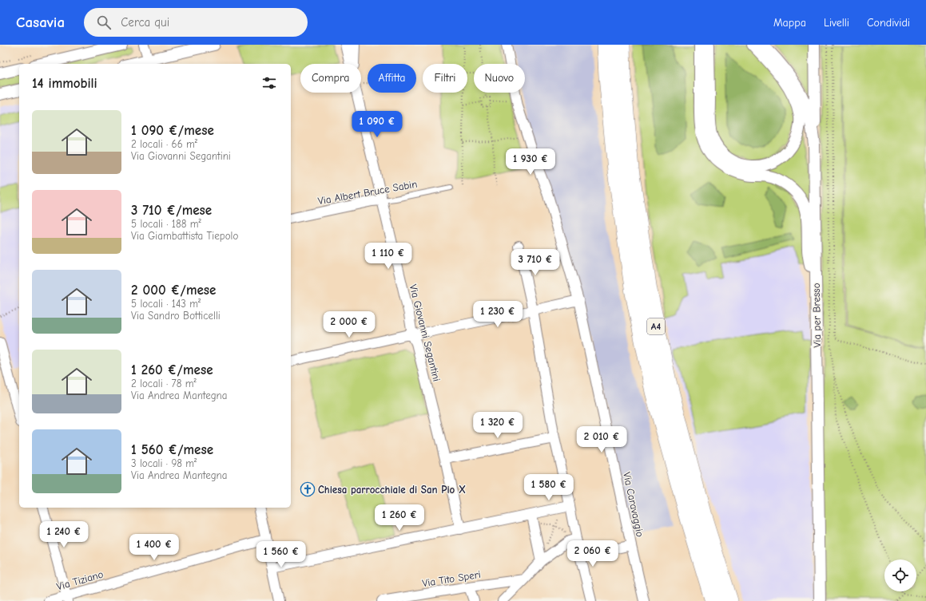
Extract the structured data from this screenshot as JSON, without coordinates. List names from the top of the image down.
{
  "streets": {
    "highway": ["A4"],
    "street": [
      "Via Albert Bruce Sabin",
      "Via per Bresso",
      "Via Giovanni Segantini",
      "Via Caravaggio",
      "Via Tito Speri",
      "Via Tiziano"
    ]
  },
  "crossings": [
    ["Via Albert Bruce Sabin", "Via Giovanni Segantini"]
  ],
  "places": {
    "church": ["Chiesa parrocchiale di San Pio X"]
  },
  "page": {
    "header": "Casavia",
    "search": "Cerca qui",
    "nav": ["Mappa", "Livelli", "Condividi"],
    "chip": [
      "Compra",
      "Affitta",
      "Filtri",
      "Nuovo"
    ],
    "heading": "14 immobili",
    "list": [
      {
        "name": "1 090 €/mese",
        "note": "2 locali · 66 m² · Via Giovanni Segantini"
      },
      {
        "name": "3 710 €/mese",
        "note": "5 locali · 188 m² · Via Giambattista Tiepolo"
      },
      {
        "name": "2 000 €/mese",
        "note": "5 locali · 143 m² · Via Sandro Botticelli"
      },
      {
        "name": "1 260 €/mese",
        "note": "2 locali · 78 m² · Via Andrea Mantegna"
      },
      {
        "name": "1 560 €/mese",
        "note": "3 locali · 98 m² · Via Andrea Mantegna"
      }
    ],
    "price": [
      "1 090 €",
      "1 930 €",
      "1 110 €",
      "3 710 €",
      "1 230 €",
      "2 000 €",
      "1 320 €",
      "2 010 €",
      "1 580 €",
      "1 260 €",
      "1 240 €",
      "1 400 €",
      "2 060 €",
      "1 560 €"
    ]
  }
}
